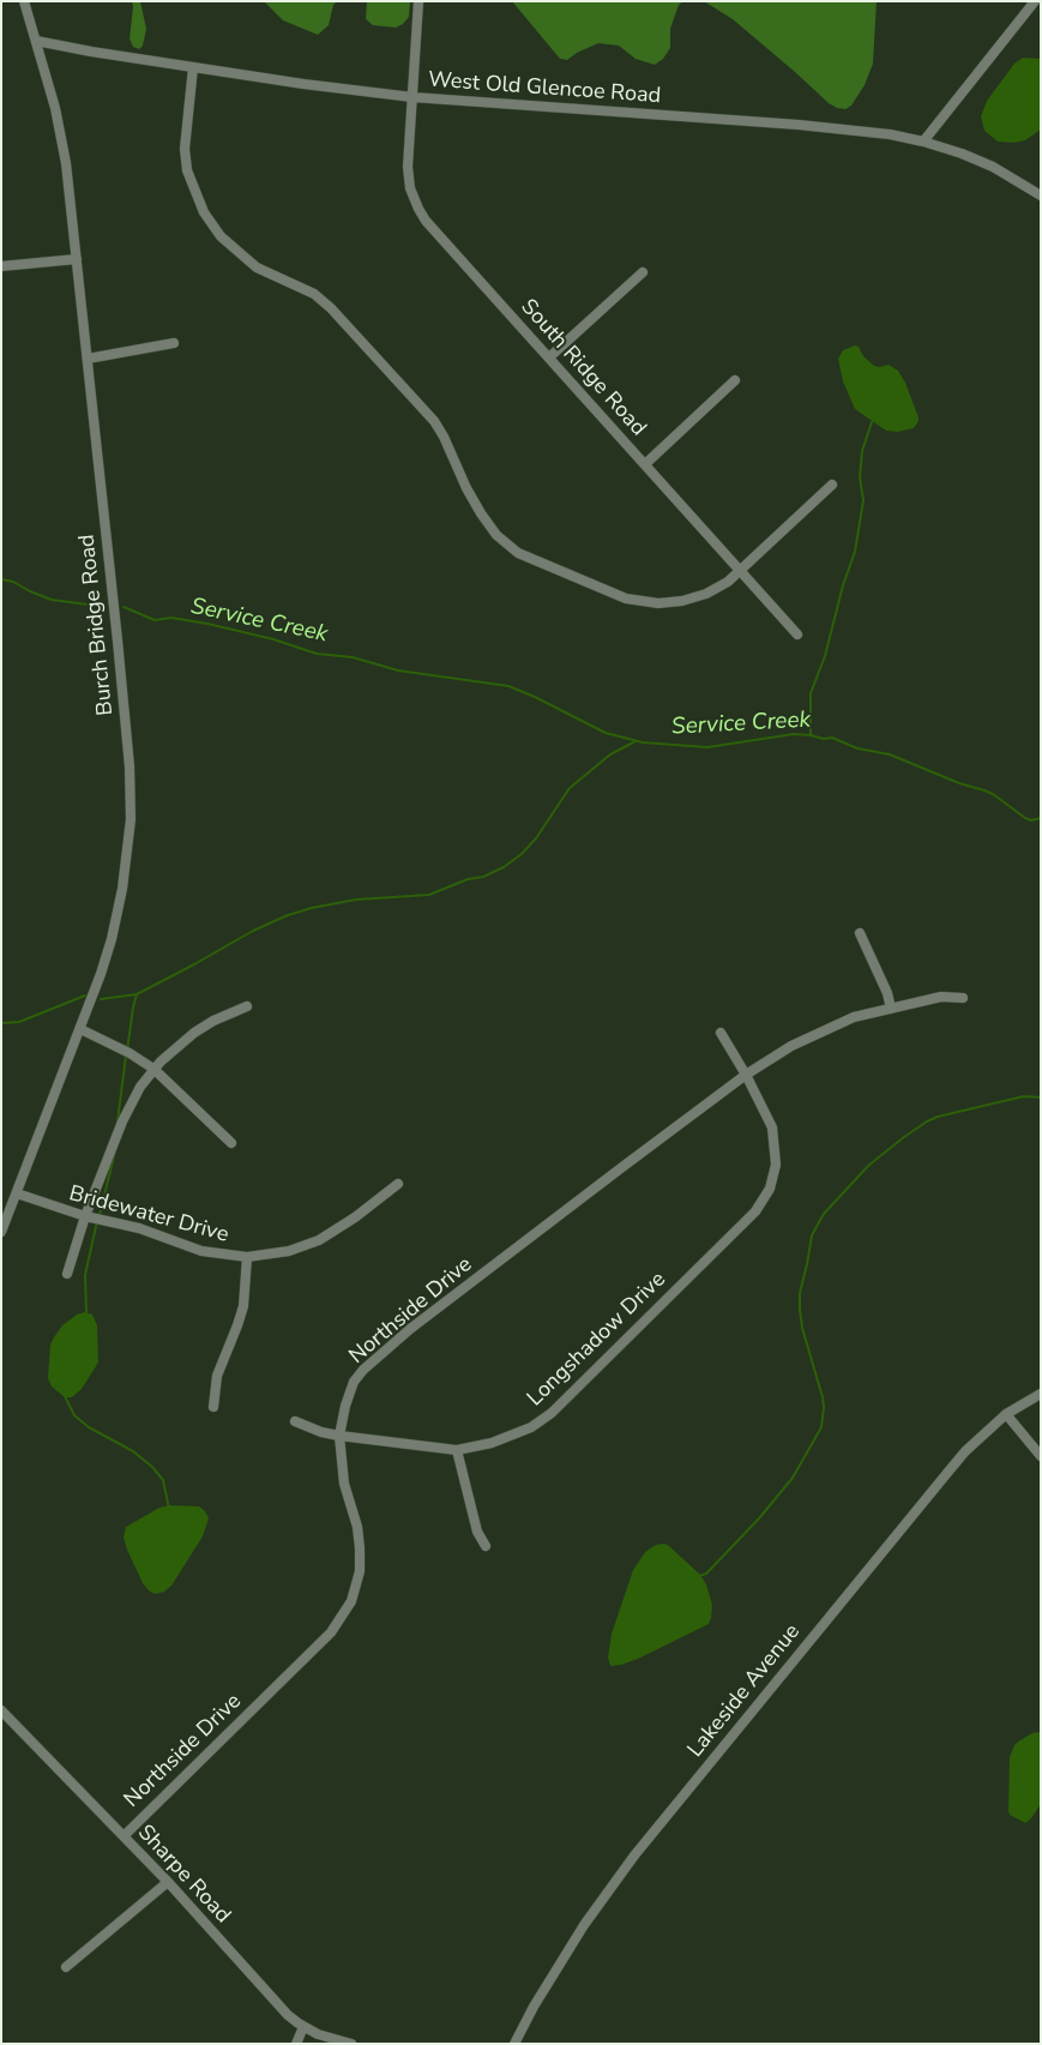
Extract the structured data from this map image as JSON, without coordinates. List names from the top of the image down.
{
  "streets": {
    "street": [
      "West Old Glencoe Road",
      "South Ridge Road",
      "Burch Bridge Road",
      "Bridewater Drive",
      "Northside Drive",
      "Longshadow Drive",
      "Lakeside Avenue",
      "Sharpe Road"
    ]
  },
  "crossings": [
    ["West Old Glencoe Road", "South Ridge Road"],
    ["West Old Glencoe Road", "Burch Bridge Road"],
    ["Burch Bridge Road", "Bridewater Drive"],
    ["Northside Drive", "Longshadow Drive"],
    ["Northside Drive", "Sharpe Road"]
  ],
  "water": ["Service Creek"]
}
